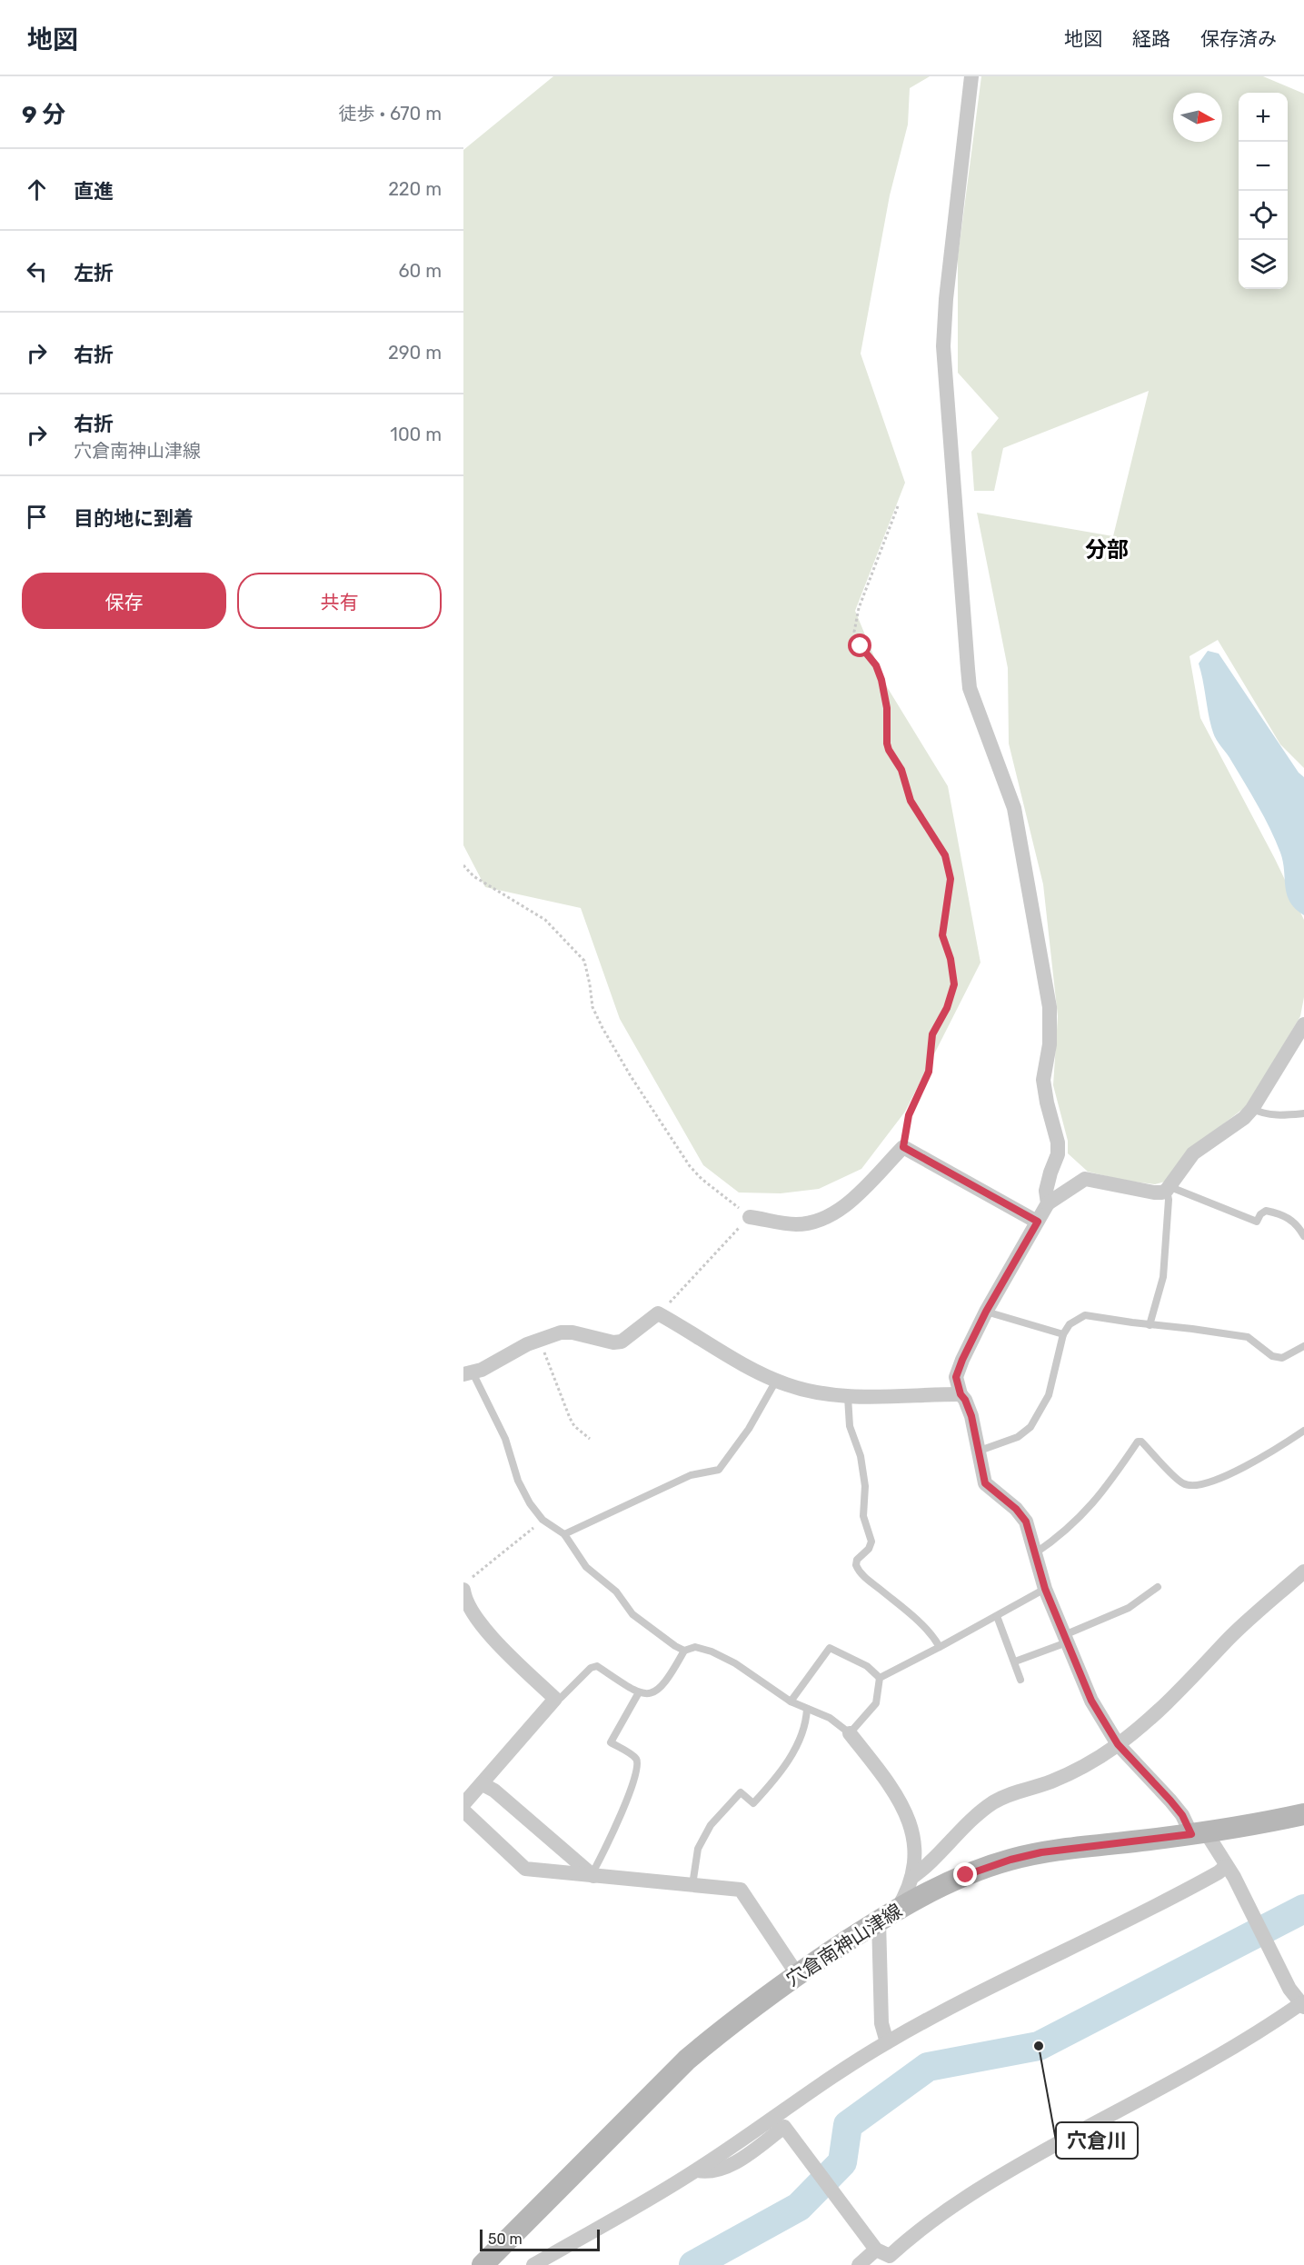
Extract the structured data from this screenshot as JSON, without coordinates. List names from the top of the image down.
{
  "streets": {
    "main road": ["穴倉南神山津線"]
  },
  "districts": ["分部"],
  "places": ["穴倉川"],
  "scale_bar": "50 m",
  "north": "right",
  "page": {
    "header": "地図",
    "nav": ["地図", "経路", "保存済み"],
    "heading": ["9 分", "徒歩 · 670 m"],
    "map_buttons": ["+", "−"],
    "list": [
      ["直進", "220 m"],
      ["左折", "60 m"],
      ["右折", "290 m"],
      ["右折", "穴倉南神山津線", "100 m"],
      "目的地に到着"
    ],
    "buttons": ["保存", "共有"],
    "scale": "50 m"
  }
}
